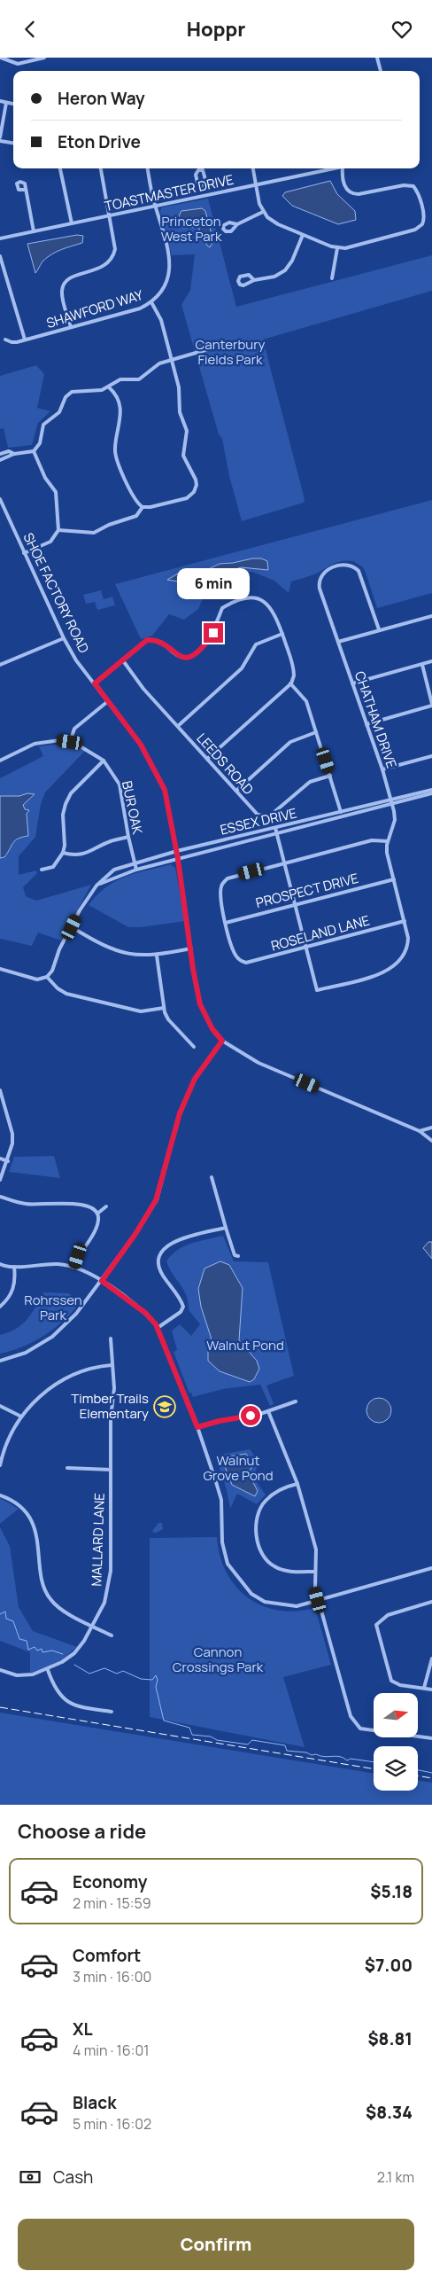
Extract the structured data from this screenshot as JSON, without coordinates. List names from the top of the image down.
{
  "streets": {
    "street": [
      "TOASTMASTER DRIVE",
      "SHAWFORD WAY",
      "SHOE FACTORY ROAD",
      "CHATHAM DRIVE",
      "LEEDS ROAD",
      "BUR OAK",
      "ESSEX DRIVE",
      "PROSPECT DRIVE",
      "ROSELAND LANE",
      "MALLARD LANE"
    ]
  },
  "crossings": [
    ["TOASTMASTER DRIVE", "SHAWFORD WAY"],
    ["SHOE FACTORY ROAD", "ESSEX DRIVE"],
    ["CHATHAM DRIVE", "ESSEX DRIVE"],
    ["CHATHAM DRIVE", "PROSPECT DRIVE"],
    ["CHATHAM DRIVE", "ROSELAND LANE"],
    ["BUR OAK", "ESSEX DRIVE"],
    ["PROSPECT DRIVE", "ROSELAND LANE"]
  ],
  "parks": [
    "Princeton West Park",
    "Canterbury Fields Park",
    "Rohrssen Park",
    "Walnut Pond",
    "Walnut Grove Pond",
    "Cannon Crossings Park"
  ],
  "places": {
    "school or university": ["Timber Trails Elementary"]
  },
  "north": "right",
  "page": {
    "header": "Hoppr",
    "banner": ["Heron Way", "Eton Drive"],
    "bubble": "6 min",
    "heading": "Choose a ride",
    "list": [
      {
        "name": "Economy",
        "note": "2 min · 15:59",
        "value": "$5.18"
      },
      {
        "name": "Comfort",
        "note": "3 min · 16:00",
        "value": "$7.00"
      },
      {
        "name": "XL",
        "note": "4 min · 16:01",
        "value": "$8.81"
      },
      {
        "name": "Black",
        "note": "5 min · 16:02",
        "value": "$8.34"
      }
    ],
    "pay": ["Cash", "2.1 km"],
    "buttons": "Confirm"
  }
}
